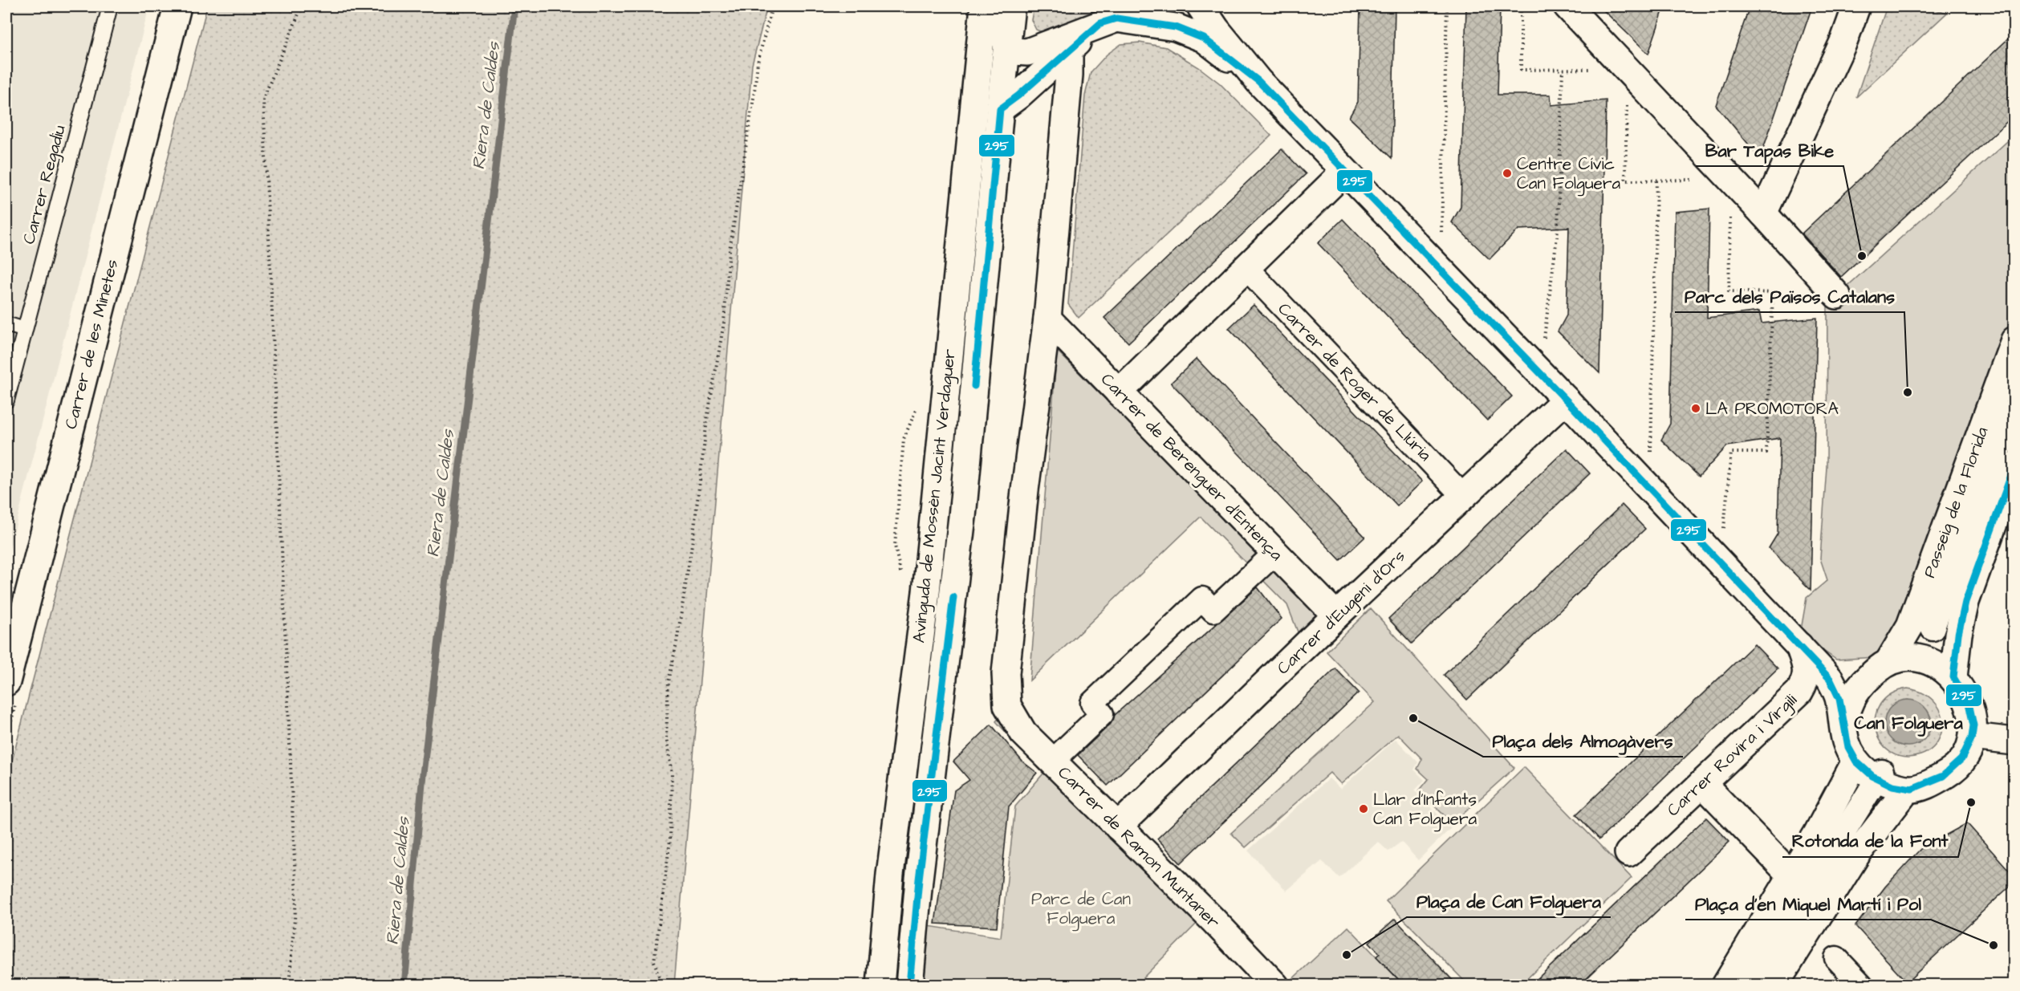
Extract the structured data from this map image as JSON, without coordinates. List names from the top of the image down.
{
  "streets": {
    "street": [
      "Carrer de les Minetes",
      "Carrer de Roger de Llúria",
      "Carrer de Berenguer d'Entença",
      "Avinguda de Mossèn Jacint Verdaguer",
      "Passeig de la Florida",
      "Carrer d'Eugeni d'Ors",
      "Carrer Rovira i Virgili",
      "Carrer de Ramon Muntaner"
    ],
    "lane": ["Carrer Regadiu"]
  },
  "crossings": [
    ["Carrer de Roger de Llúria", "Carrer d'Eugeni d'Ors"],
    ["Carrer de Berenguer d'Entença", "Carrer d'Eugeni d'Ors"],
    ["Carrer de Berenguer d'Entença", "Carrer de Ramon Muntaner"],
    ["Carrer d'Eugeni d'Ors", "Carrer de Ramon Muntaner"]
  ],
  "districts": ["Can Folguera"],
  "water": ["Riera de Caldes"],
  "parks": ["Parc de Can Folguera"],
  "places": [
    "Centre Cívic Can Folguera",
    "Bar Tapas Bike",
    "Parc dels Països Catalans",
    "LA PROMOTORA",
    "Plaça dels Almogàvers",
    "Rotonda de la Font",
    "Llar d'Infants Can Folguera",
    "Plaça d'en Miquel Martí i Pol",
    "Plaça de Can Folguera"
  ],
  "lines": ["transit line 295"]
}
